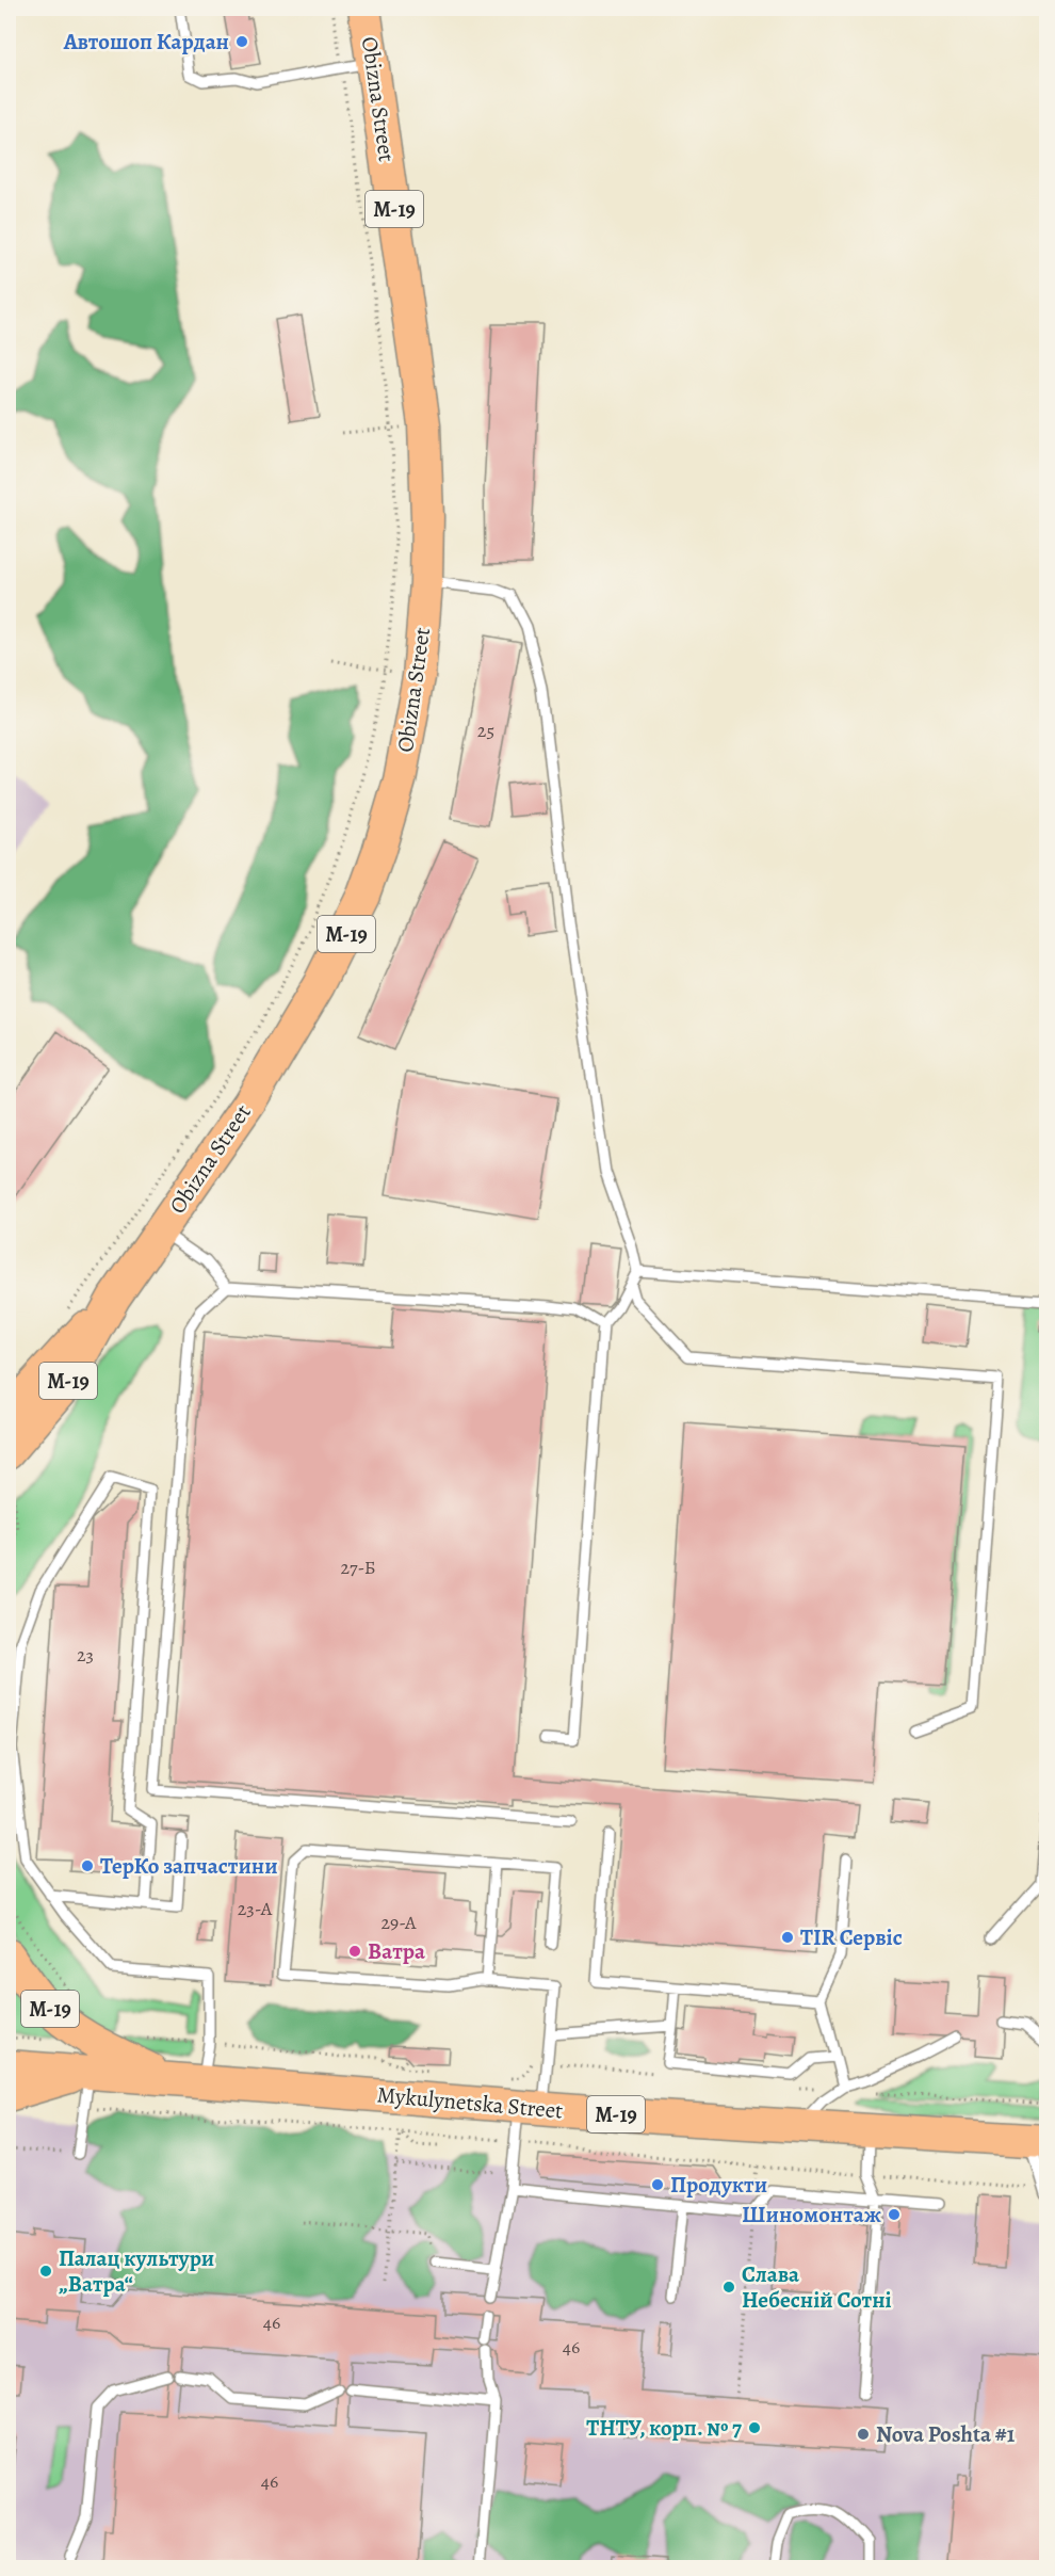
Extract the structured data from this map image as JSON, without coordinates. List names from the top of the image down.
{
  "streets": {
    "highway": ["Obizna Street", "М-19", "Mykulynetska Street"]
  },
  "crossings": [
    ["Obizna Street", "М-19"],
    ["М-19", "Mykulynetska Street"]
  ],
  "places": [
    "Автошоп Кардан",
    "ТерКо запчастини",
    "TIR Сервіс",
    "Ватра",
    "Продукти",
    "Шиномонтаж",
    "Палац культури „Ватра“",
    "Слава Небесній Сотні",
    "ТНТУ, корп. № 7",
    "Nova Poshta #1"
  ],
  "house_numbers": [
    "25",
    "27-Б",
    "23",
    "23-А",
    "29-А",
    "46",
    "46",
    "46"
  ]
}
